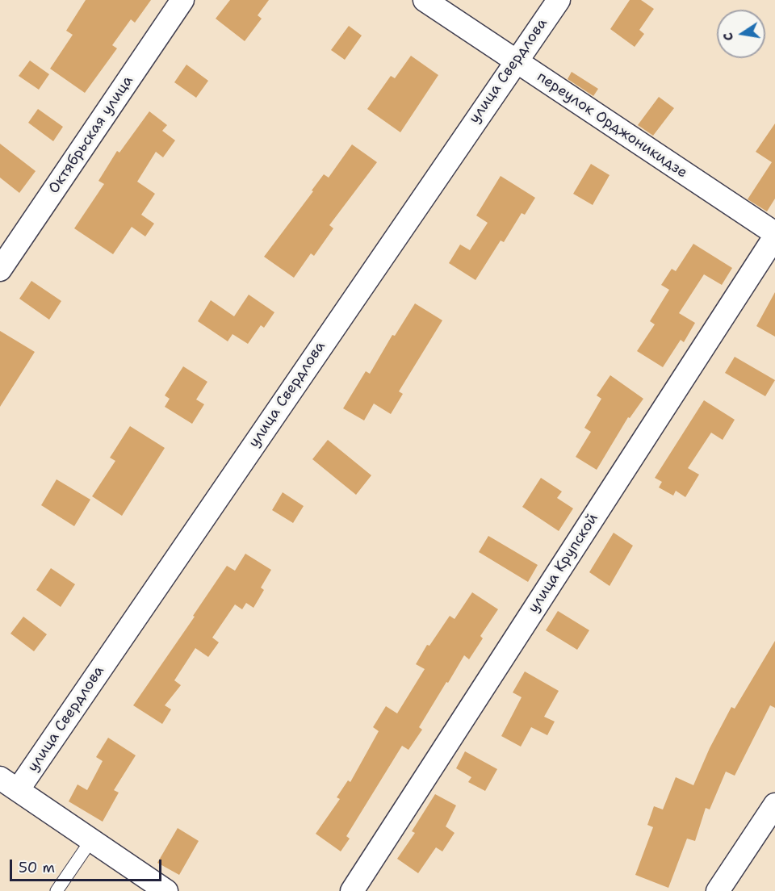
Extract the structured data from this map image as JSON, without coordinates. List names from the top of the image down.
{
  "streets": {
    "street": [
      "улица Свердлова",
      "переулок Орджоникидзе",
      "Октябрьская улица",
      "улица Крупской"
    ]
  },
  "crossings": [
    ["улица Свердлова", "переулок Орджоникидзе"],
    ["переулок Орджоникидзе", "улица Крупской"]
  ],
  "scale_bar": "50 m",
  "north": "left"
}
